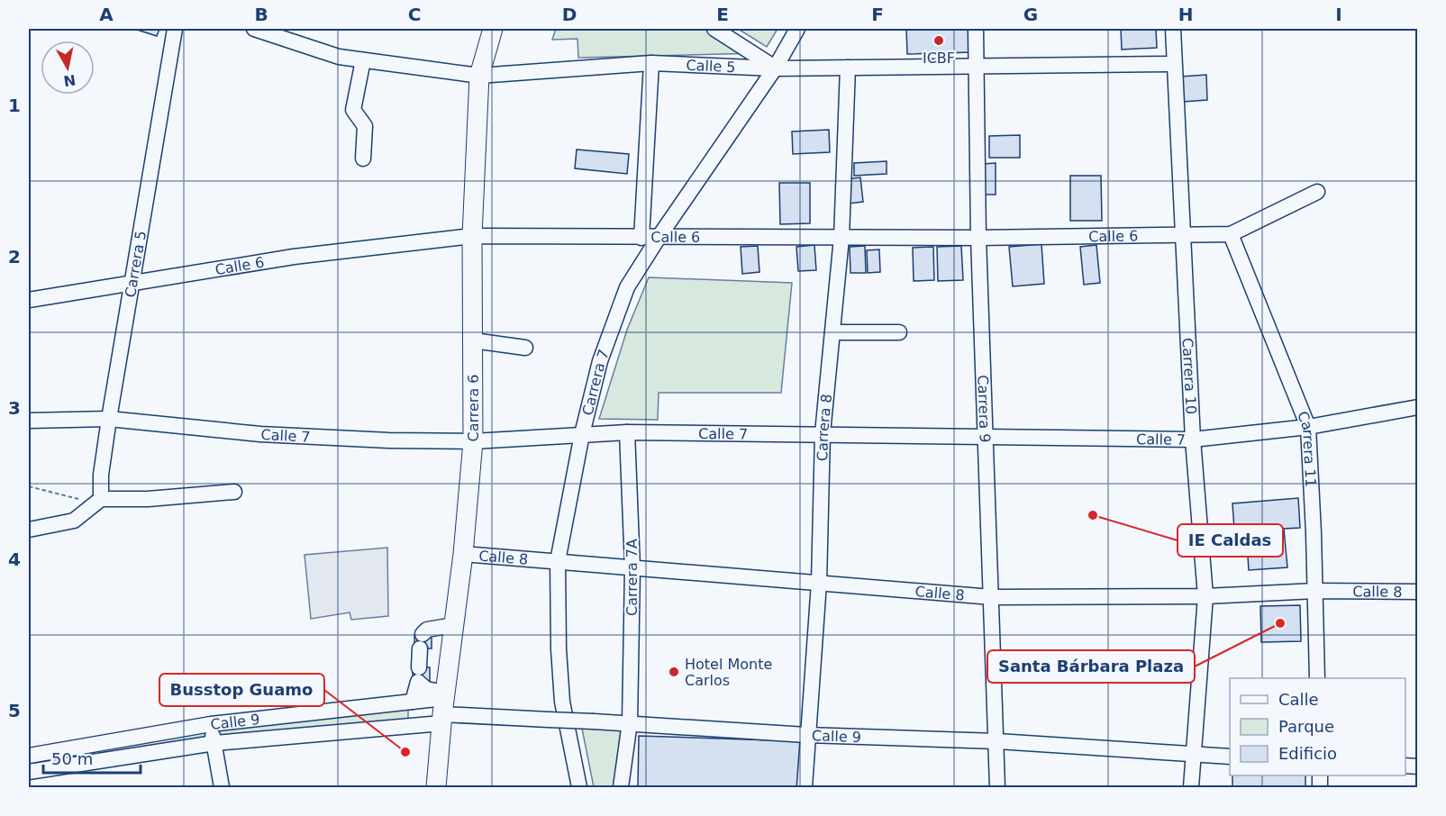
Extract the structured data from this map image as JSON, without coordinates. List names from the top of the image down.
{
  "streets": {
    "main road": ["Carrera 6"],
    "street": [
      "Calle 5",
      "Calle 6",
      "Carrera 5",
      "Carrera 10",
      "Carrera 7",
      "Carrera 9",
      "Carrera 8",
      "Calle 7",
      "Carrera 11",
      "Calle 8",
      "Carrera 7A",
      "Calle 9"
    ]
  },
  "crossings": [
    ["Calle 5", "Carrera 10"],
    ["Calle 5", "Carrera 7"],
    ["Calle 5", "Carrera 6"],
    ["Calle 5", "Carrera 9"],
    ["Calle 5", "Carrera 8"],
    ["Calle 6", "Carrera 5"],
    ["Calle 6", "Carrera 10"],
    ["Calle 6", "Carrera 7"],
    ["Calle 6", "Carrera 6"],
    ["Calle 6", "Carrera 9"],
    ["Calle 6", "Carrera 8"],
    ["Calle 6", "Carrera 11"],
    ["Carrera 5", "Calle 7"],
    ["Carrera 10", "Calle 7"],
    ["Carrera 10", "Calle 8"],
    ["Carrera 10", "Calle 9"],
    ["Carrera 7", "Calle 7"],
    ["Carrera 7", "Calle 8"],
    ["Carrera 6", "Calle 7"],
    ["Carrera 6", "Calle 8"],
    ["Carrera 6", "Calle 9"],
    ["Carrera 9", "Calle 7"],
    ["Carrera 9", "Calle 8"],
    ["Carrera 9", "Calle 9"],
    ["Carrera 8", "Calle 7"],
    ["Carrera 8", "Calle 8"],
    ["Carrera 8", "Calle 9"],
    ["Calle 7", "Carrera 11"],
    ["Calle 7", "Carrera 7A"],
    ["Carrera 11", "Calle 8"],
    ["Calle 8", "Carrera 7A"],
    ["Carrera 7A", "Calle 9"]
  ],
  "places": [
    "ICBF",
    "IE Caldas",
    "Santa Bárbara Plaza",
    "Hotel Monte Carlos",
    "Busstop Guamo"
  ],
  "legend": ["Calle", "Parque", "Edificio"],
  "scale_bar": "50 m",
  "north": "bottom",
  "grid": {
    "columns": [
      "A",
      "B",
      "C",
      "D",
      "E",
      "F",
      "G",
      "H",
      "I"
    ],
    "rows": [
      "1",
      "2",
      "3",
      "4",
      "5"
    ]
  }
}
